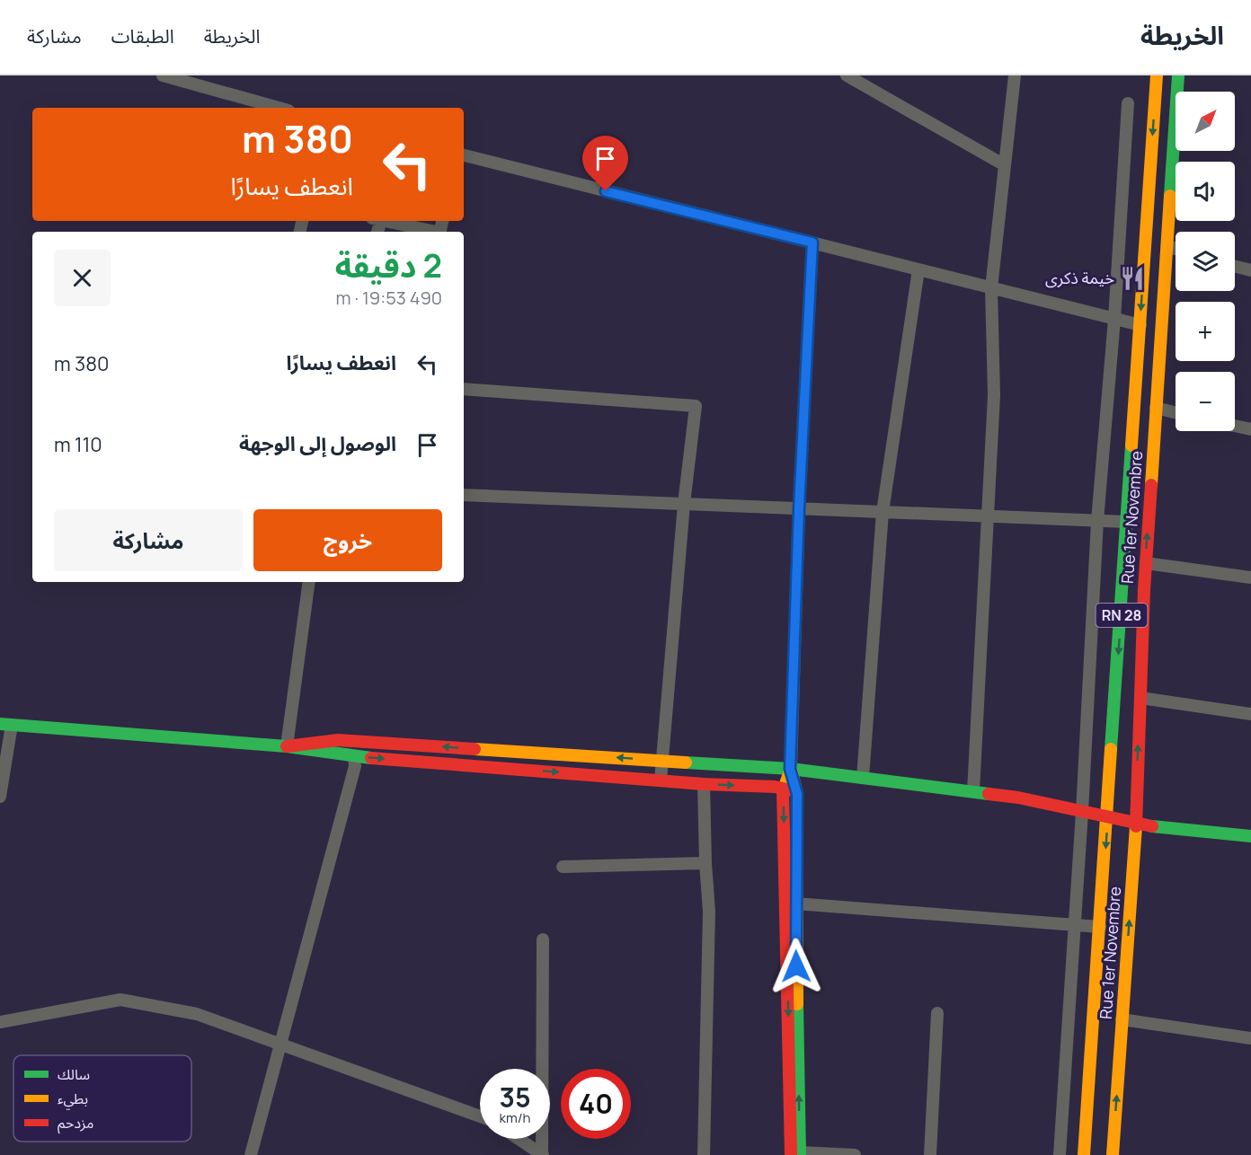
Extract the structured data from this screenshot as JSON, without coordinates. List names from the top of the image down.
{
  "streets": {
    "street": ["Rue 1er Novembre", "RN 28"]
  },
  "places": {
    "restaurant": ["خيمة ذكرى"]
  },
  "legend": ["سالك", "بطيء", "مزدحم"],
  "north": "top right",
  "page": {
    "header": "الخريطة",
    "nav": ["الخريطة", "الطبقات", "مشاركة"],
    "map_buttons": ["+", "−"],
    "turn": ["380 m", "انعطف يسارًا"],
    "heading": ["2 دقيقة", "490 m · 19:53"],
    "list": [
      {
        "name": "انعطف يسارًا",
        "value": "380 m"
      },
      {
        "name": "الوصول إلى الوجهة",
        "value": "110 m"
      }
    ],
    "buttons": ["خروج", "مشاركة"],
    "speed": "35 km/h",
    "limit": "40"
  }
}
